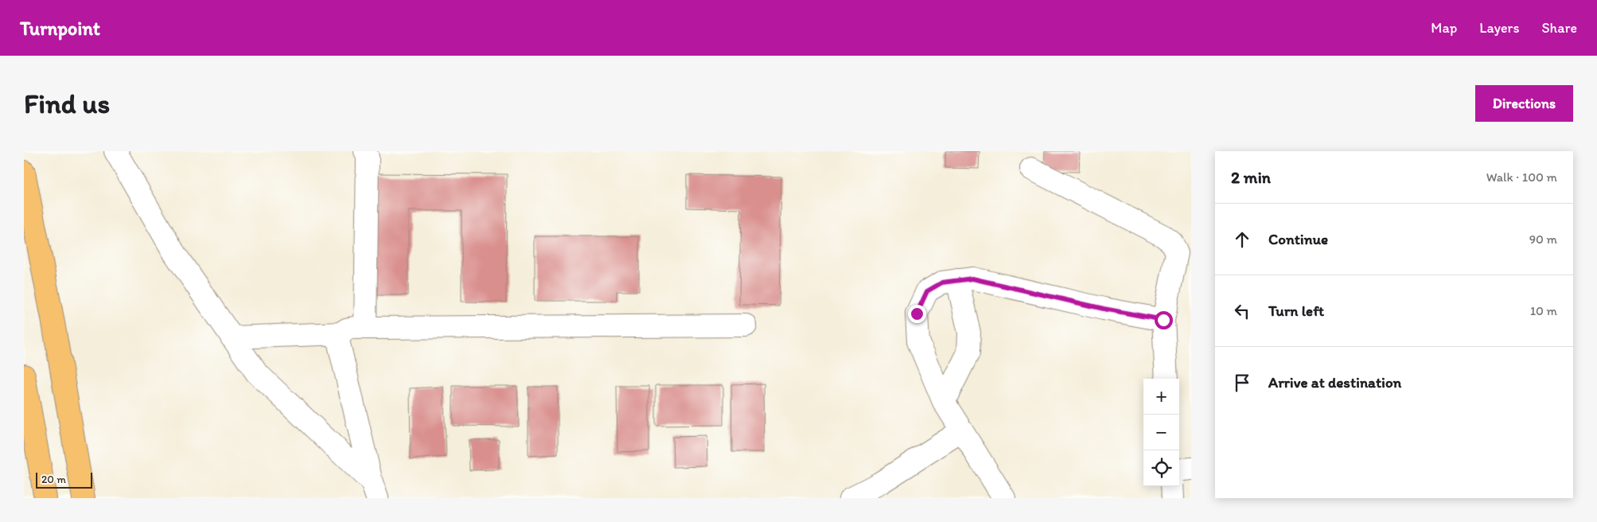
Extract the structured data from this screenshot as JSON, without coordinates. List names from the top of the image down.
{
  "scale_bar": "20 m",
  "page": {
    "header": "Turnpoint",
    "nav": ["Map", "Layers", "Share"],
    "buttons": "Directions",
    "title": "Find us",
    "heading": ["2 min", "Walk · 100 m"],
    "list": [
      ["Continue", "90 m"],
      ["Turn left", "10 m"],
      "Arrive at destination"
    ],
    "map_buttons": ["+", "−"],
    "scale": "20 m"
  }
}
